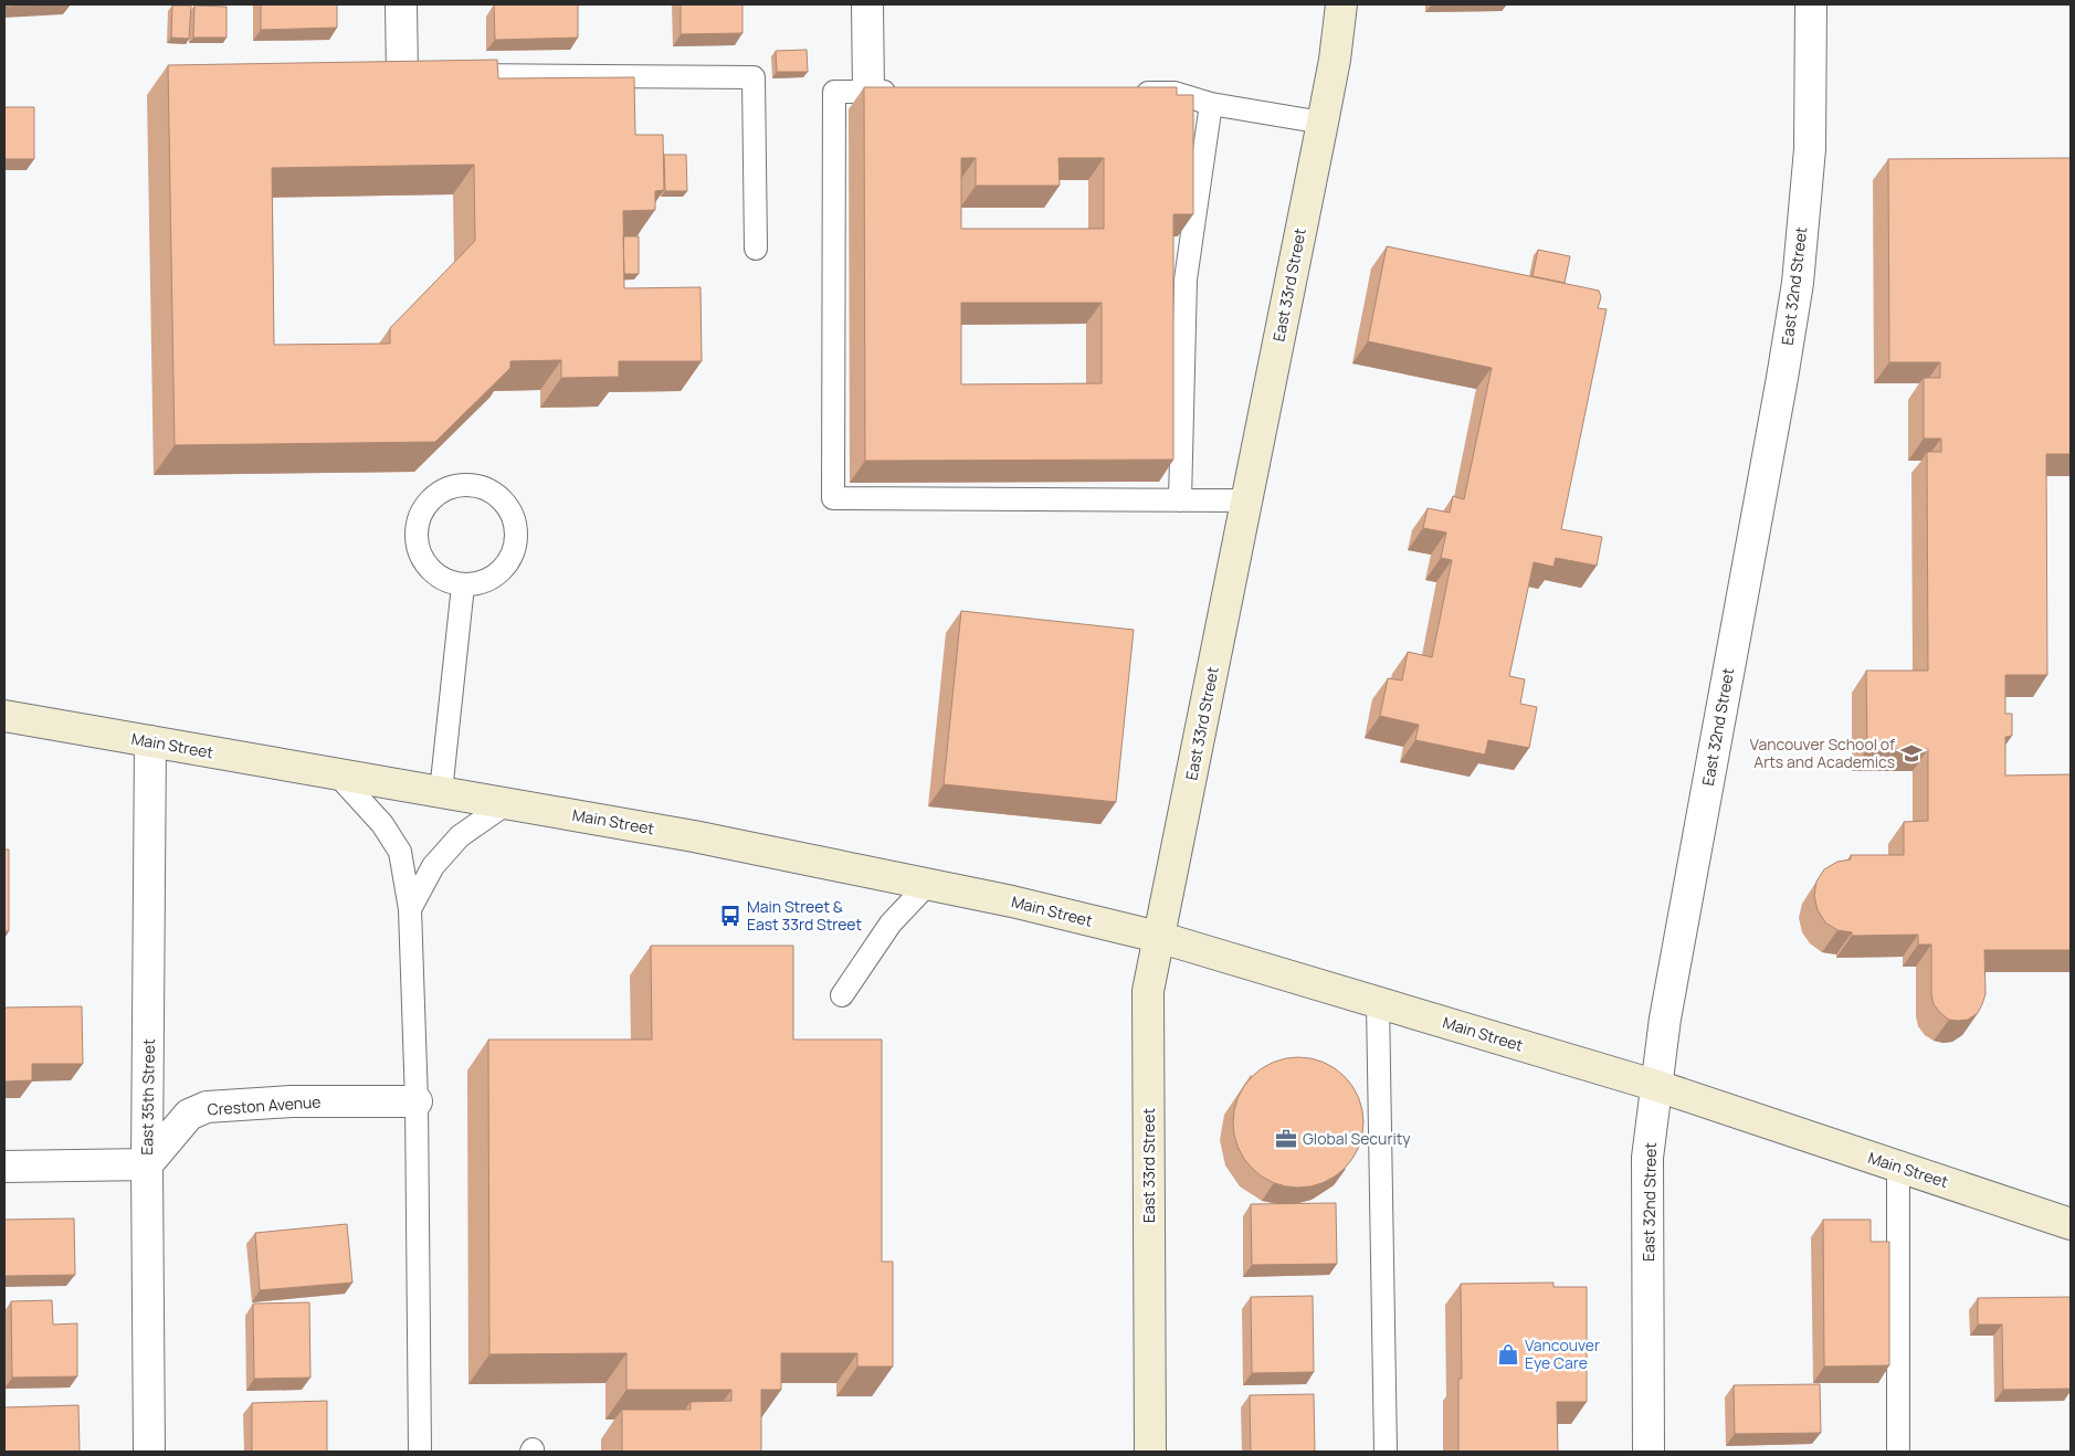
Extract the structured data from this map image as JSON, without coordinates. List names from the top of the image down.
{
  "streets": {
    "main road": ["East 33rd Street", "Main Street"],
    "street": ["East 32nd Street", "East 35th Street", "Creston Avenue"]
  },
  "crossings": [
    ["East 33rd Street", "Main Street"],
    ["East 32nd Street", "Main Street"],
    ["Main Street", "East 35th Street"],
    ["East 35th Street", "Creston Avenue"]
  ],
  "places": {
    "school or university": ["Vancouver School of Arts and Academics"],
    "bus stop": ["Main Street & East 33rd Street"],
    "office": ["Global Security"],
    "shop": ["Vancouver Eye Care"]
  }
}
